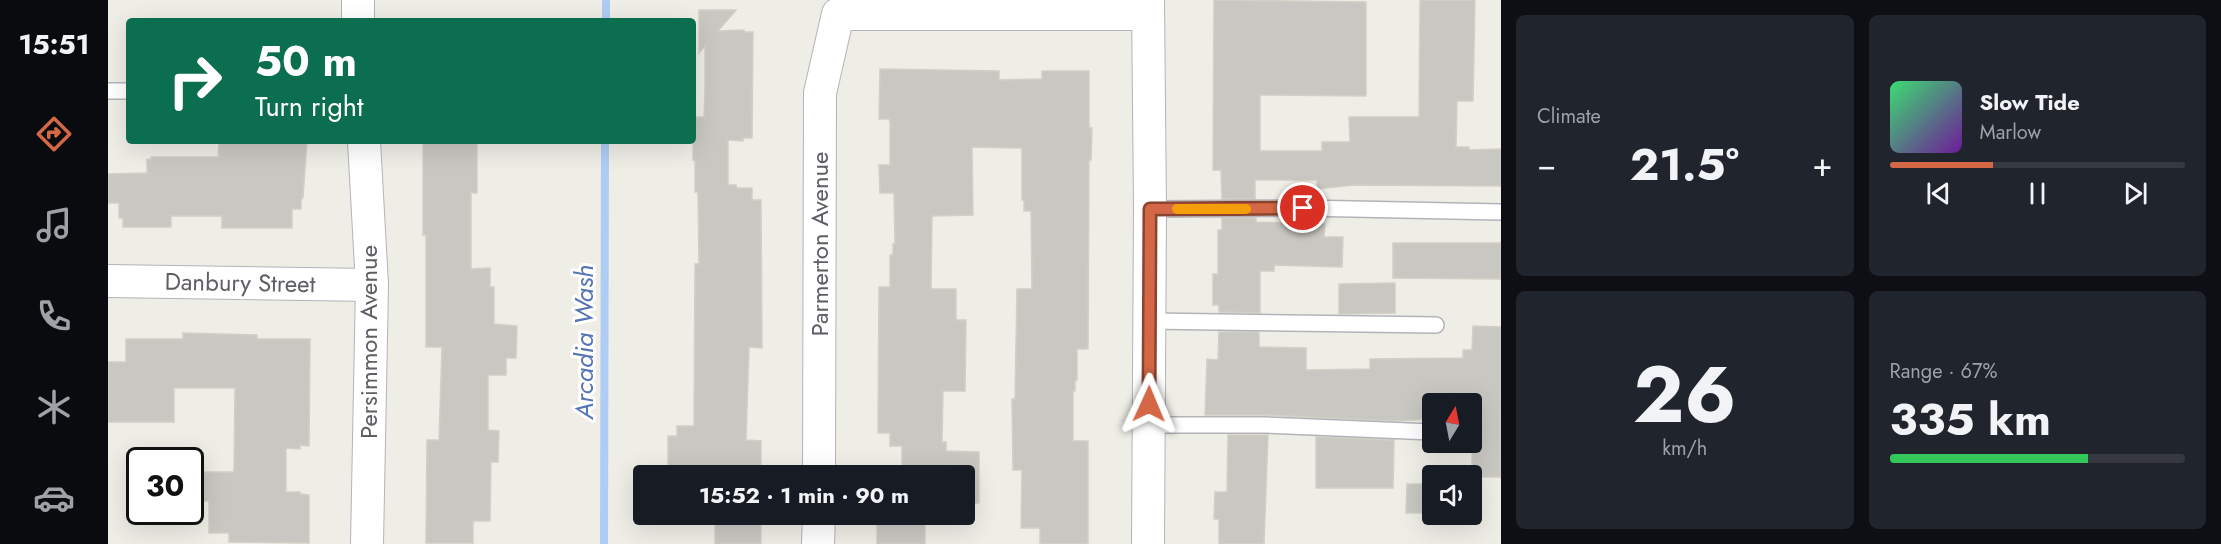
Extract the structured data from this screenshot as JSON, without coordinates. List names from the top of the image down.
{
  "streets": {
    "street": ["Parmerton Avenue", "Danbury Street", "Persimmon Avenue"]
  },
  "crossings": [
    ["Danbury Street", "Persimmon Avenue"]
  ],
  "water": ["Arcadia Wash"],
  "north": "top",
  "page": {
    "tabs": "15:51",
    "tile": [
      "Climate",
      ["26", "km/h"],
      ["Range · 67%", "335 km"]
    ],
    "turn": ["50 m", "Turn right"],
    "song": ["Slow Tide", "Marlow"],
    "heat": ["−", "21.5°", "+"],
    "limit": "30",
    "trip": "15:52 · 1 min · 90 m"
  }
}
